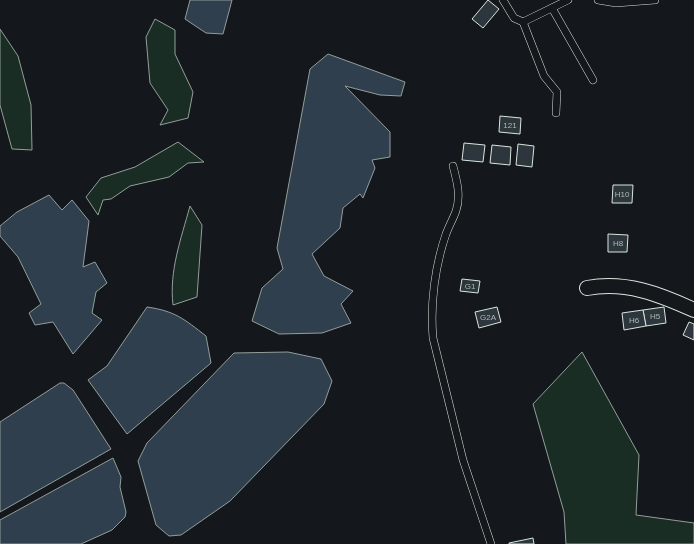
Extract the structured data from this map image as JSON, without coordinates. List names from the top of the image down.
{
  "house_numbers": [
    "121",
    "H10",
    "H8",
    "G1",
    "H5",
    "G2A",
    "H6"
  ]
}
